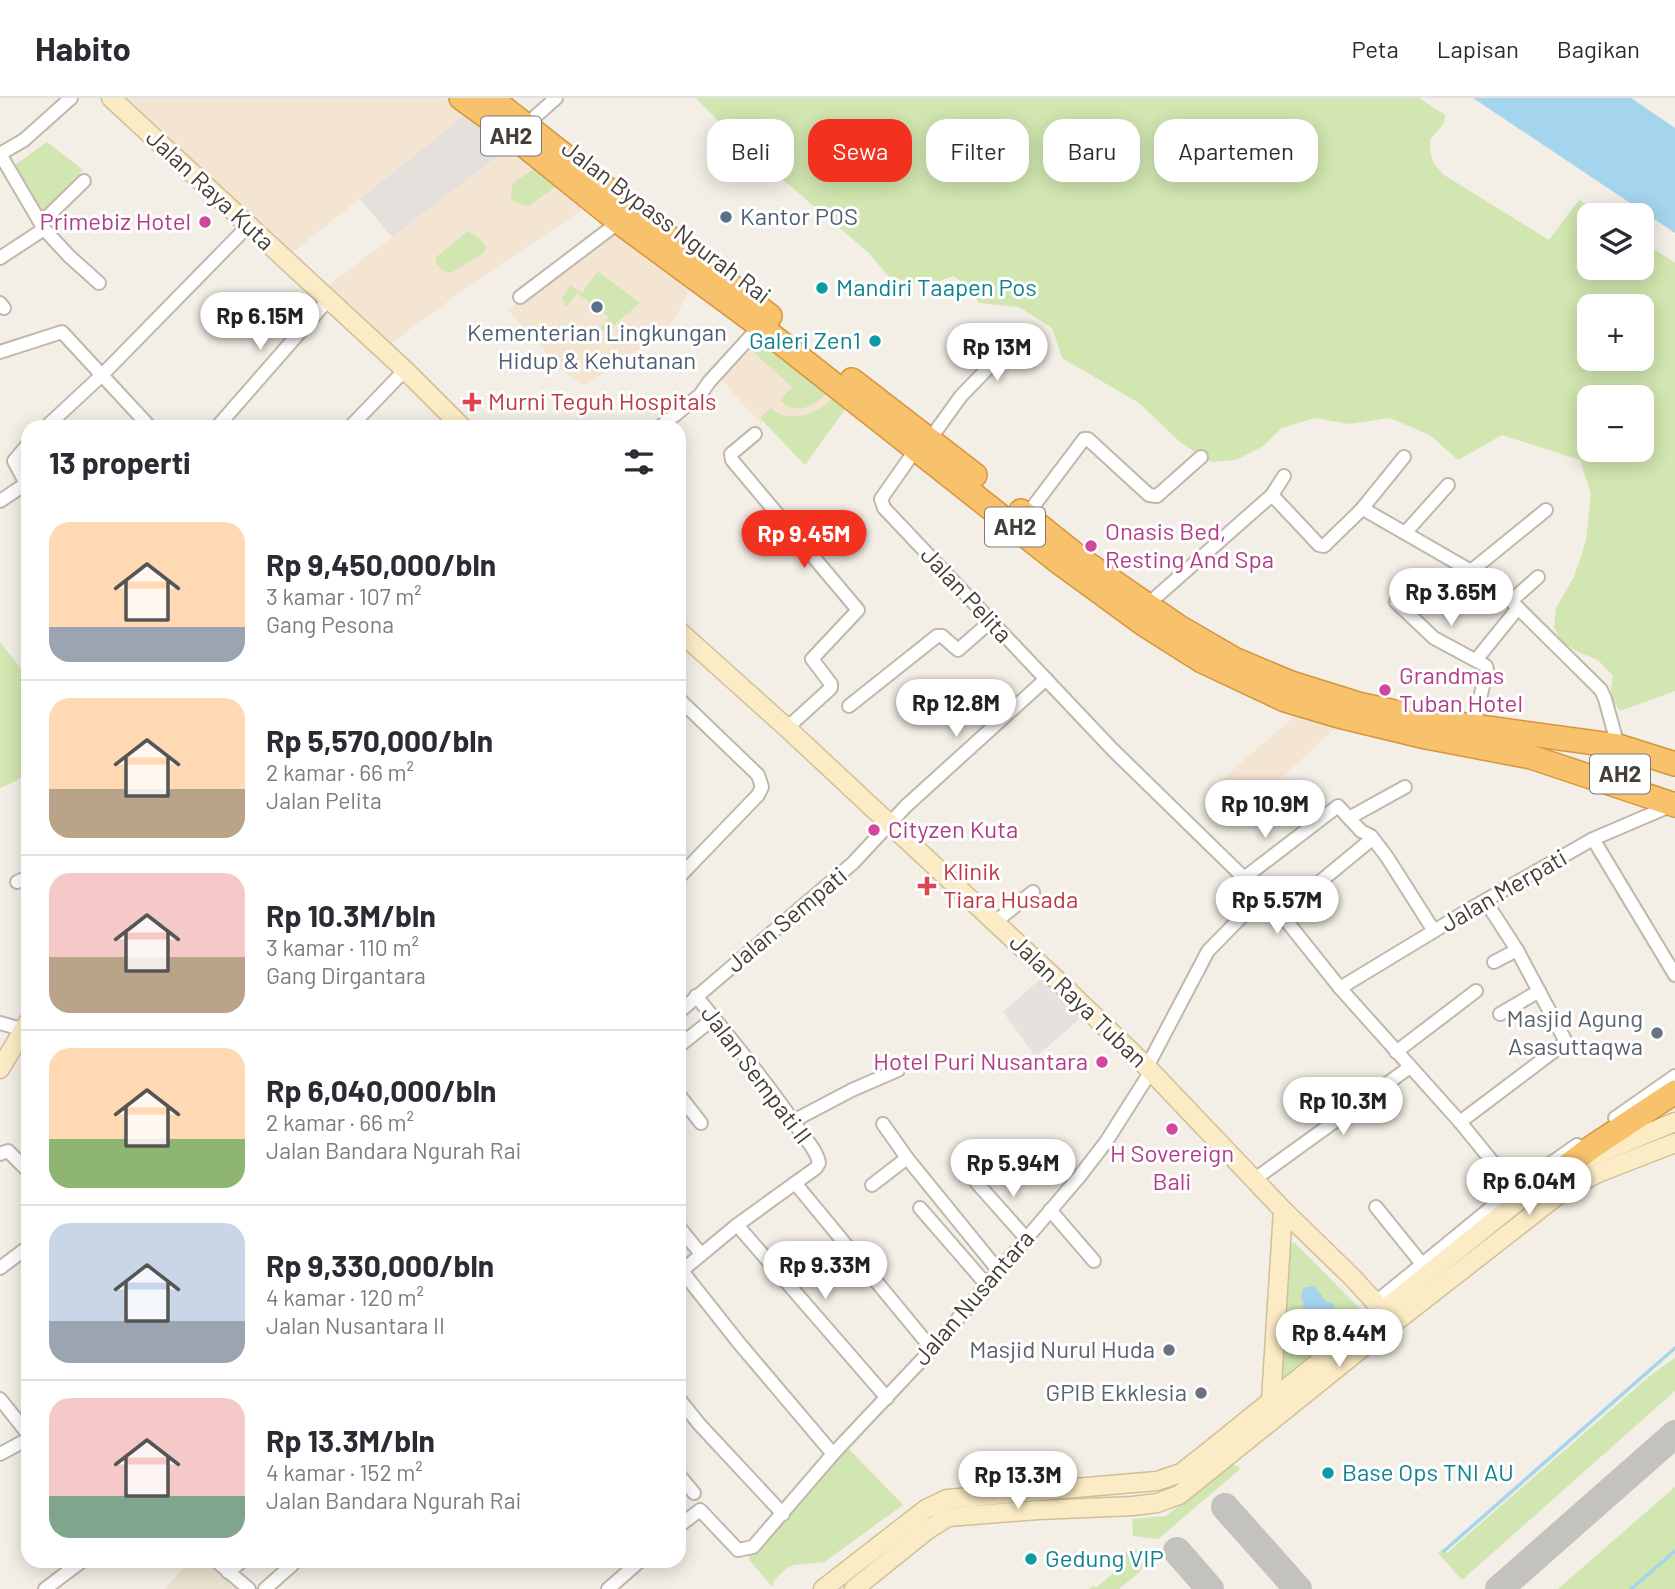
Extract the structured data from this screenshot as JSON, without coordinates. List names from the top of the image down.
{
  "streets": {
    "highway": ["AH2", "Jalan Bypass Ngurah Rai"],
    "main road": ["Jalan Raya Kuta", "Jalan Raya Tuban"],
    "street": [
      "Jalan Pelita",
      "Jalan Merpati",
      "Jalan Sempati",
      "Jalan Sempati II",
      "Jalan Nusantara"
    ]
  },
  "crossings": [
    ["AH2", "Jalan Bypass Ngurah Rai"],
    ["Jalan Bypass Ngurah Rai", "Jalan Pelita"],
    ["Jalan Pelita", "Jalan Merpati"],
    ["Jalan Pelita", "Jalan Sempati"],
    ["Jalan Pelita", "Jalan Nusantara"],
    ["Jalan Sempati", "Jalan Raya Tuban"],
    ["Jalan Sempati", "Jalan Sempati II"],
    ["Jalan Raya Tuban", "Jalan Nusantara"]
  ],
  "places": {
    "other": [
      "Kantor POS",
      "Primebiz Hotel",
      "Mandiri Taapen Pos",
      "Kementerian Lingkungan Hidup & Kehutanan",
      "Galeri Zen1",
      "Onasis Bed, Resting And Spa",
      "Grandmas Tuban Hotel",
      "Cityzen Kuta",
      "Masjid Agung Asasuttaqwa",
      "Hotel Puri Nusantara",
      "H Sovereign Bali",
      "Masjid Nurul Huda",
      "GPIB Ekklesia",
      "Base Ops TNI AU",
      "Gedung VIP"
    ],
    "health": ["Murni Teguh Hospitals", "Klinik Tiara Husada"]
  },
  "page": {
    "header": "Habito",
    "nav": ["Peta", "Lapisan", "Bagikan"],
    "chip": [
      "Beli",
      "Sewa",
      "Filter",
      "Baru",
      "Apartemen"
    ],
    "map_buttons": ["+", "−"],
    "price": [
      "Rp 6.15M",
      "Rp 13M",
      "Rp 9.45M",
      "Rp 3.65M",
      "Rp 12.8M",
      "Rp 10.9M",
      "Rp 5.57M",
      "Rp 10.3M",
      "Rp 5.94M",
      "Rp 6.04M",
      "Rp 9.33M",
      "Rp 8.44M",
      "Rp 13.3M"
    ],
    "heading": "13 properti",
    "list": [
      {
        "name": "Rp 9,450,000/bln",
        "note": "3 kamar · 107 m² · Gang Pesona"
      },
      {
        "name": "Rp 5,570,000/bln",
        "note": "2 kamar · 66 m² · Jalan Pelita"
      },
      {
        "name": "Rp 10.3M/bln",
        "note": "3 kamar · 110 m² · Gang Dirgantara"
      },
      {
        "name": "Rp 6,040,000/bln",
        "note": "2 kamar · 66 m² · Jalan Bandara Ngurah Rai"
      },
      {
        "name": "Rp 9,330,000/bln",
        "note": "4 kamar · 120 m² · Jalan Nusantara II"
      },
      {
        "name": "Rp 13.3M/bln",
        "note": "4 kamar · 152 m² · Jalan Bandara Ngurah Rai"
      }
    ]
  }
}
